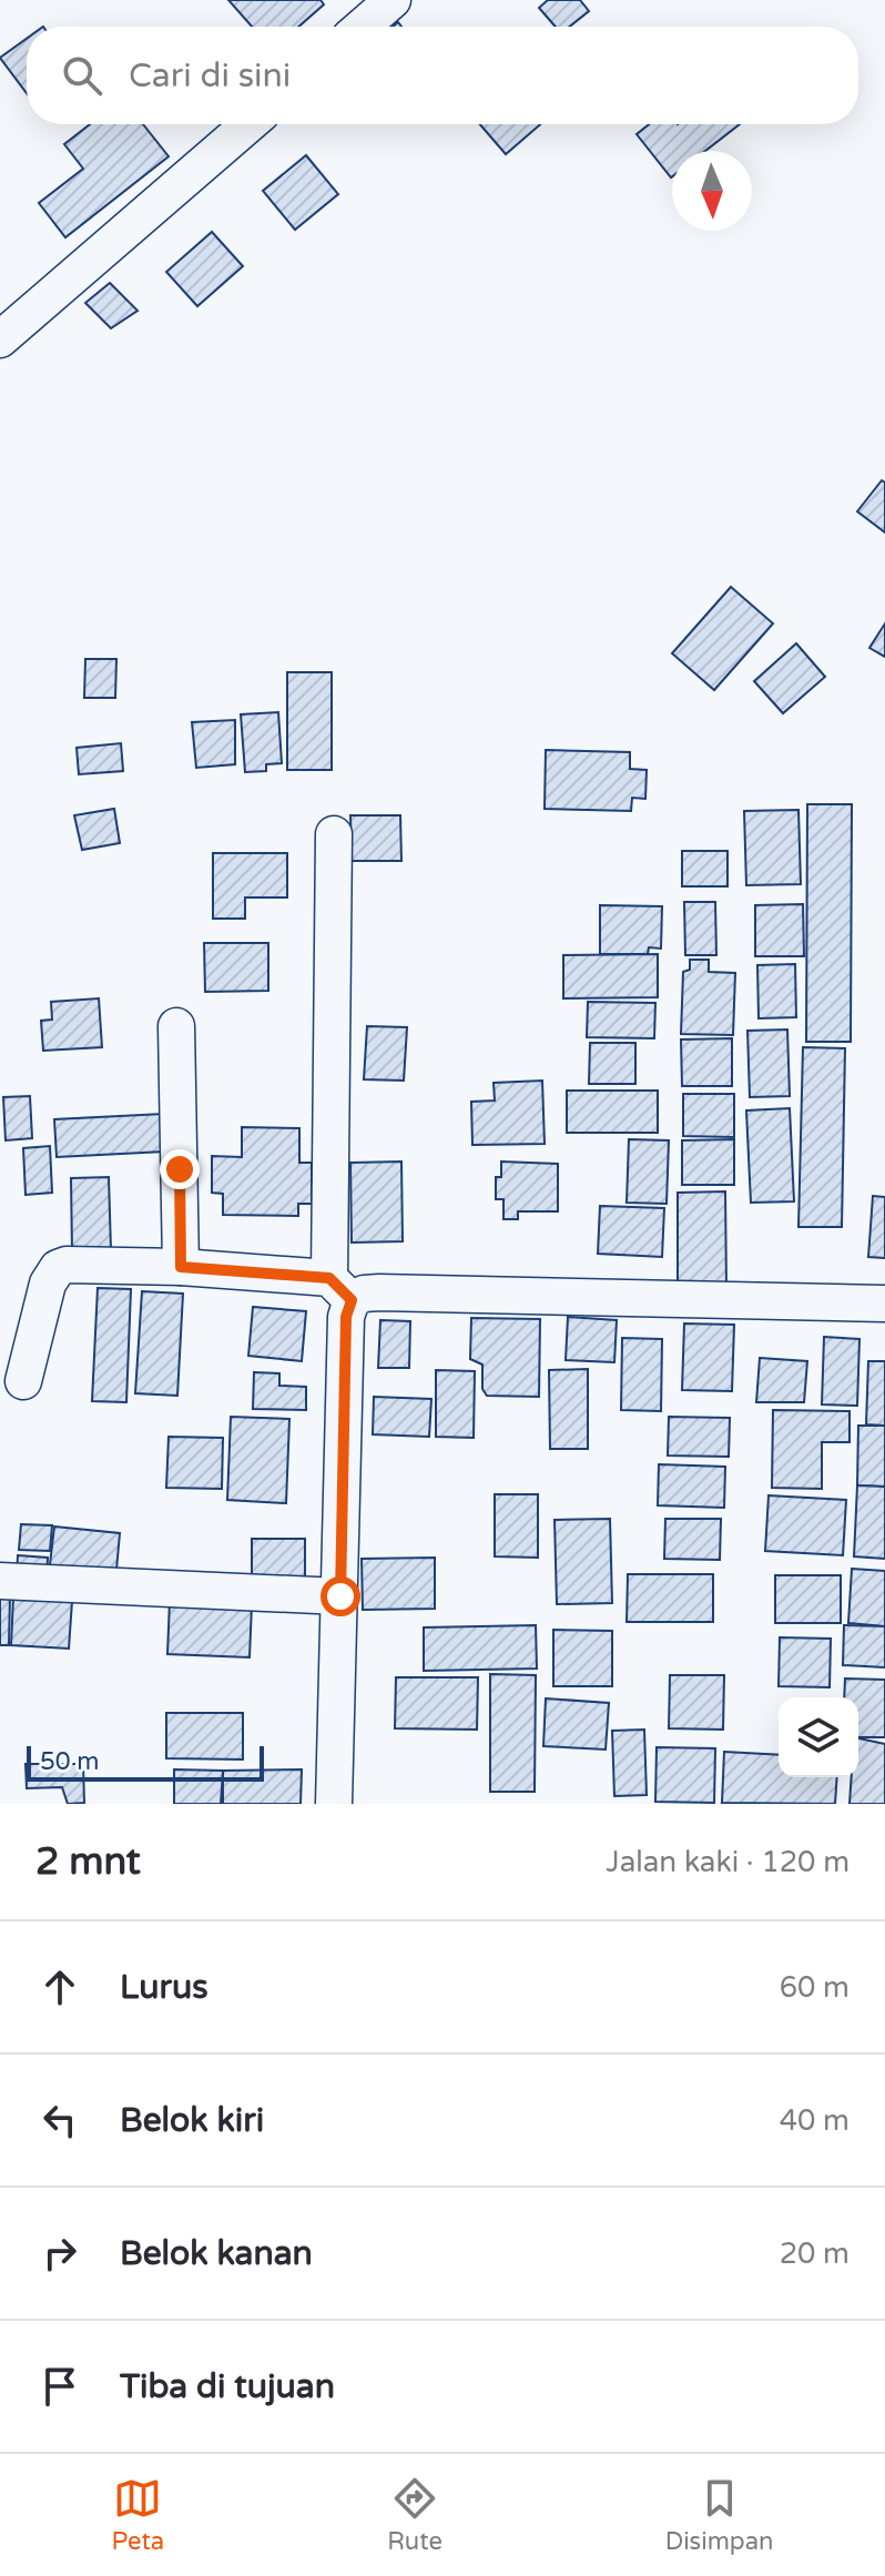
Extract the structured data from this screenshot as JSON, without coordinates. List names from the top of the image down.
{
  "scale_bar": "50 m",
  "north": "bottom",
  "page": {
    "search": "Cari di sini",
    "scale": "50 m",
    "heading": ["2 mnt", "Jalan kaki · 120 m"],
    "list": [
      ["Lurus", "60 m"],
      ["Belok kiri", "40 m"],
      ["Belok kanan", "20 m"],
      "Tiba di tujuan"
    ],
    "nav": ["Peta", "Rute", "Disimpan"]
  }
}
